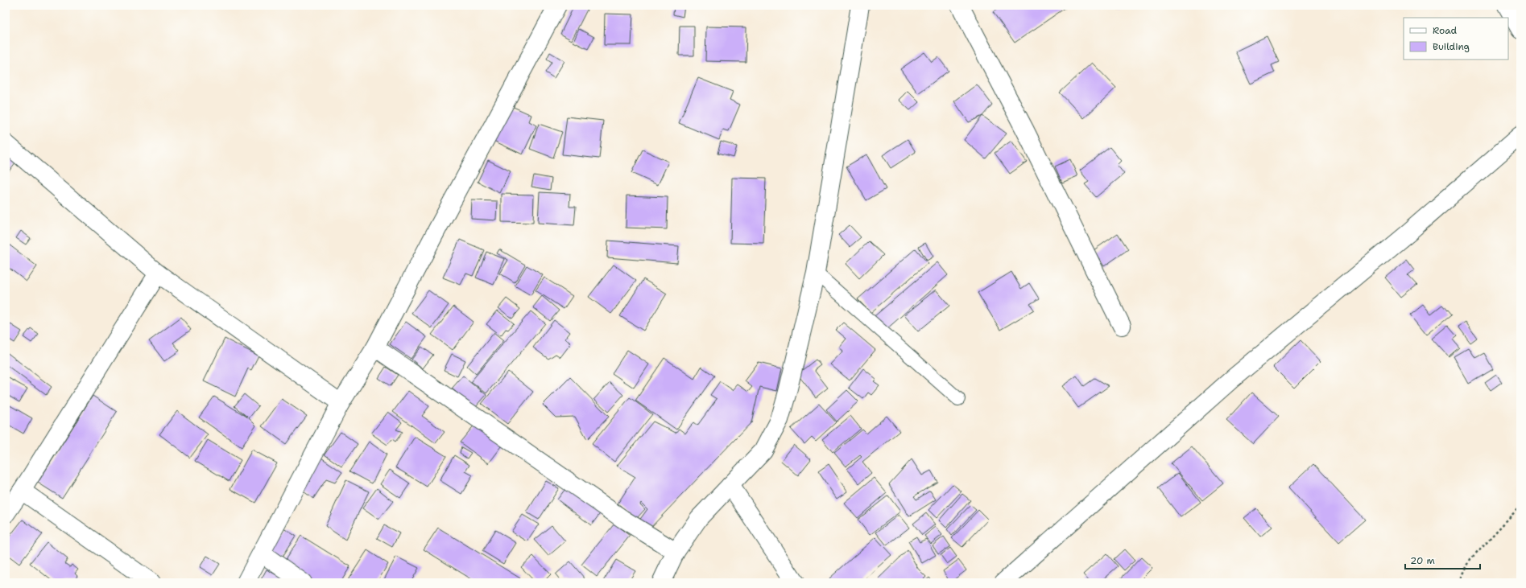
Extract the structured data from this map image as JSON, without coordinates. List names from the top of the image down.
{
  "legend": ["Road", "Building"],
  "scale_bar": "20 m"
}
